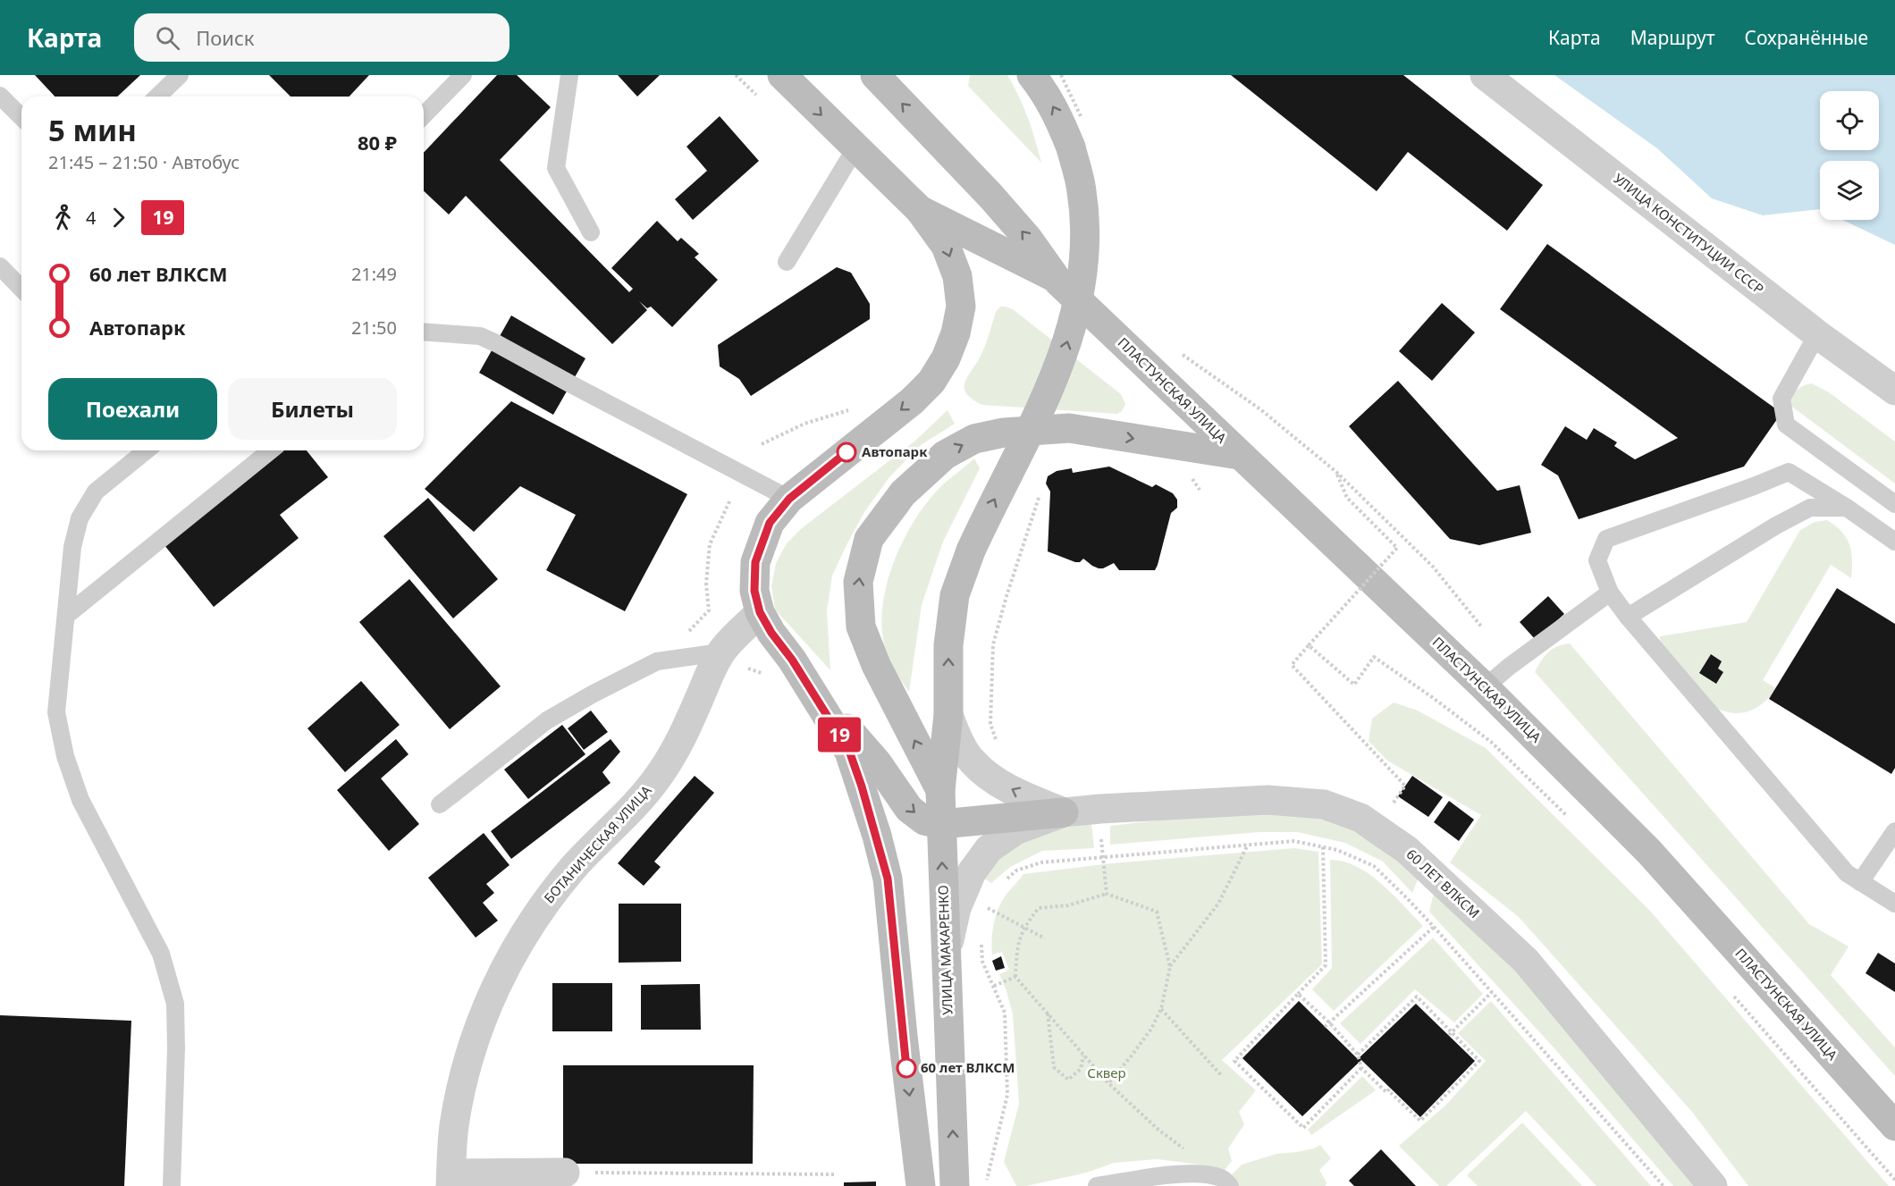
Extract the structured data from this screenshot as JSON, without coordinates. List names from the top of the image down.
{
  "streets": {
    "street": [
      "УЛИЦА КОНСТИТУЦИИ СССР",
      "ПЛАСТУНСКАЯ УЛИЦА",
      "БОТАНИЧЕСКАЯ УЛИЦА",
      "60 ЛЕТ ВЛКСМ",
      "УЛИЦА МАКАРЕНКО"
    ]
  },
  "parks": ["Сквер"],
  "places": ["Автопарк", "60 лет ВЛКСМ"],
  "lines": ["bus line 19"],
  "page": {
    "header": "Карта",
    "search": "Поиск",
    "nav": ["Карта", "Маршрут", "Сохранённые"],
    "on_map": "19",
    "heading": ["5 мин", "21:45 – 21:50 · Автобус", "80 ₽"],
    "legs": ["4", "19"],
    "list": [
      {
        "name": "60 лет ВЛКСМ",
        "value": "21:49"
      },
      {
        "name": "Автопарк",
        "value": "21:50"
      }
    ],
    "buttons": ["Поехали", "Билеты"]
  }
}
